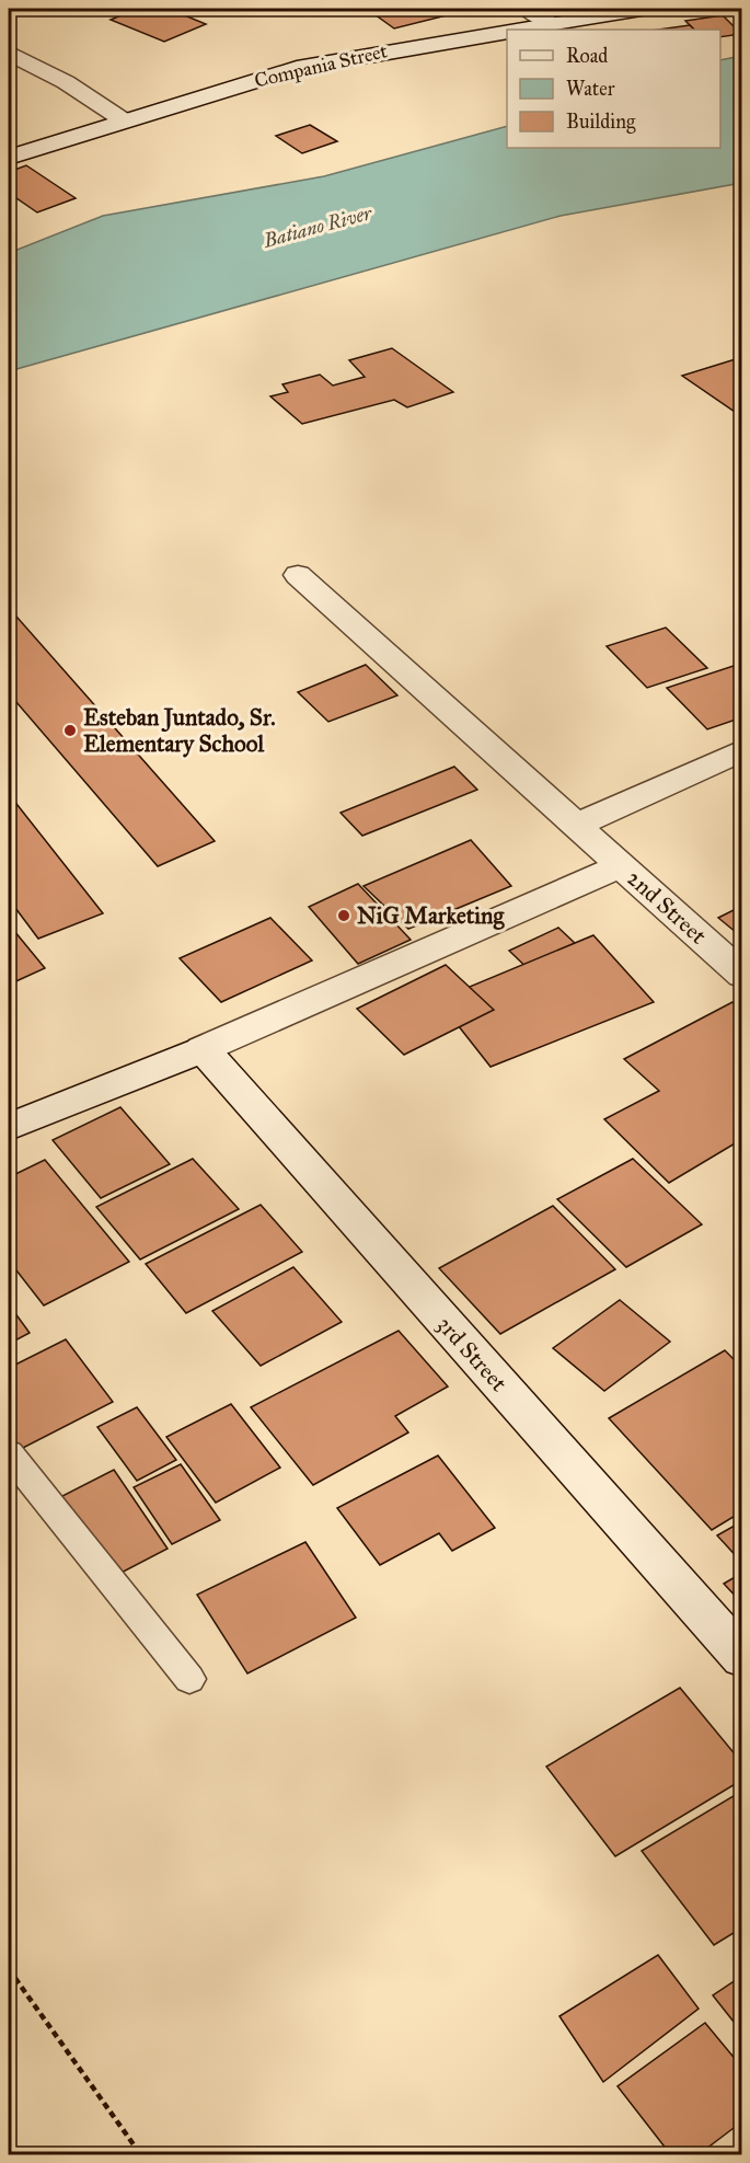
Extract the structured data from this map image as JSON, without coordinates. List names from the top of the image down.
{
  "streets": {
    "street": ["Compania Street", "2nd Street", "3rd Street"]
  },
  "water": ["Batiano River"],
  "places": ["Esteban Juntado, Sr. Elementary School", "NiG Marketing"],
  "legend": ["Road", "Water", "Building"]
}
